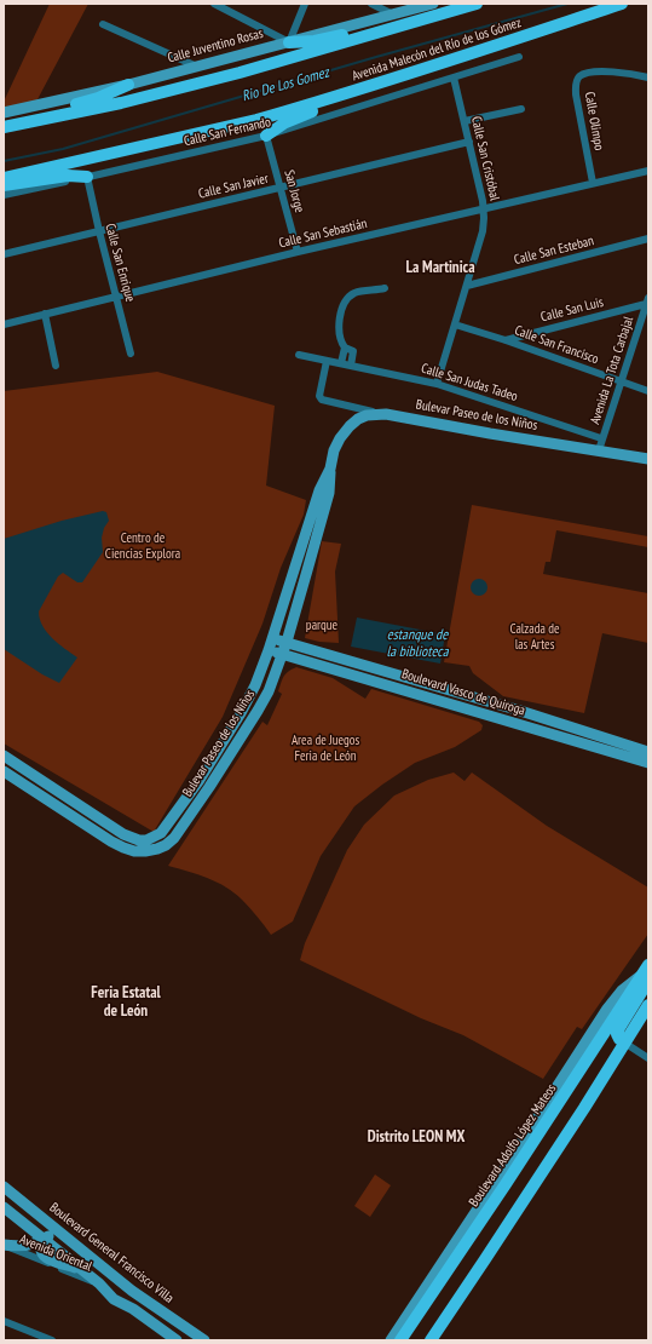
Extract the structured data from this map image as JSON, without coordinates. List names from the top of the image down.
{
  "streets": {
    "main road": ["Avenida Malecón del Río de los Gómez", "Boulevard Adolfo López Mateos"],
    "street": [
      "Calle Juventino Rosas",
      "Calle Olimpo",
      "Calle San Fernando",
      "Calle San Cristóbal",
      "Calle San Javier",
      "San Jorge",
      "Calle San Sebastián",
      "Calle San Esteban",
      "Calle San Enrique",
      "Calle San Luis",
      "Calle San Francisco",
      "Avenida La Tota Carbajal",
      "Calle San Judas Tadeo",
      "Bulevar Paseo de los Niños",
      "Boulevard Vasco de Quiroga",
      "Avenida Oriental",
      "Boulevard General Francisco Villa"
    ]
  },
  "crossings": [
    ["Calle Olimpo", "Calle San Sebastián"],
    ["Calle San Fernando", "Calle San Cristóbal"],
    ["Calle San Fernando", "San Jorge"],
    ["Calle San Fernando", "Calle San Enrique"],
    ["Calle San Cristóbal", "Calle San Javier"],
    ["Calle San Cristóbal", "Calle San Sebastián"],
    ["Calle San Cristóbal", "Calle San Esteban"],
    ["Calle San Cristóbal", "Calle San Francisco"],
    ["Calle San Cristóbal", "Calle San Judas Tadeo"],
    ["Calle San Javier", "San Jorge"],
    ["Calle San Javier", "Calle San Enrique"],
    ["San Jorge", "Calle San Sebastián"],
    ["Calle San Sebastián", "Calle San Enrique"],
    ["Calle San Luis", "Calle San Francisco"],
    ["Calle San Luis", "Avenida La Tota Carbajal"],
    ["Calle San Francisco", "Avenida La Tota Carbajal"],
    ["Avenida La Tota Carbajal", "Calle San Judas Tadeo"],
    ["Avenida La Tota Carbajal", "Bulevar Paseo de los Niños"],
    ["Bulevar Paseo de los Niños", "Boulevard Vasco de Quiroga"]
  ],
  "districts": ["La Martinica", "Feria Estatal de León", "Distrito LEON MX"],
  "water": ["Rio De Los Gomez", "estanque de la biblioteca"],
  "parks": [
    "Centro de Ciencias Explora",
    "parque",
    "Calzada de las Artes",
    "Area de Juegos Feria de León"
  ]
}
